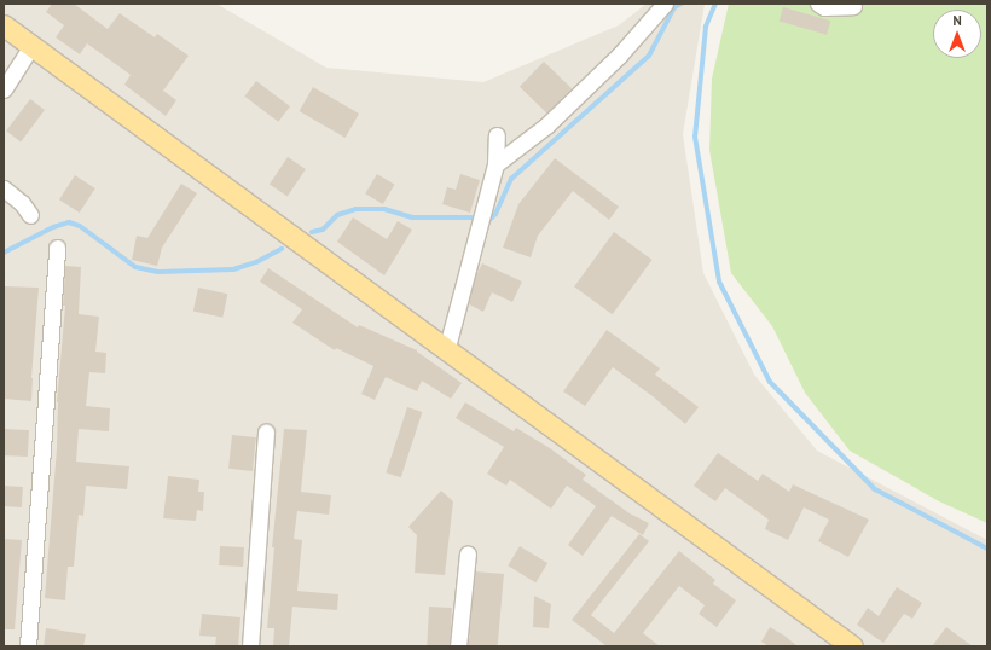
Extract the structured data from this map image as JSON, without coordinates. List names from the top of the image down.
{
  "north": "top"
}
